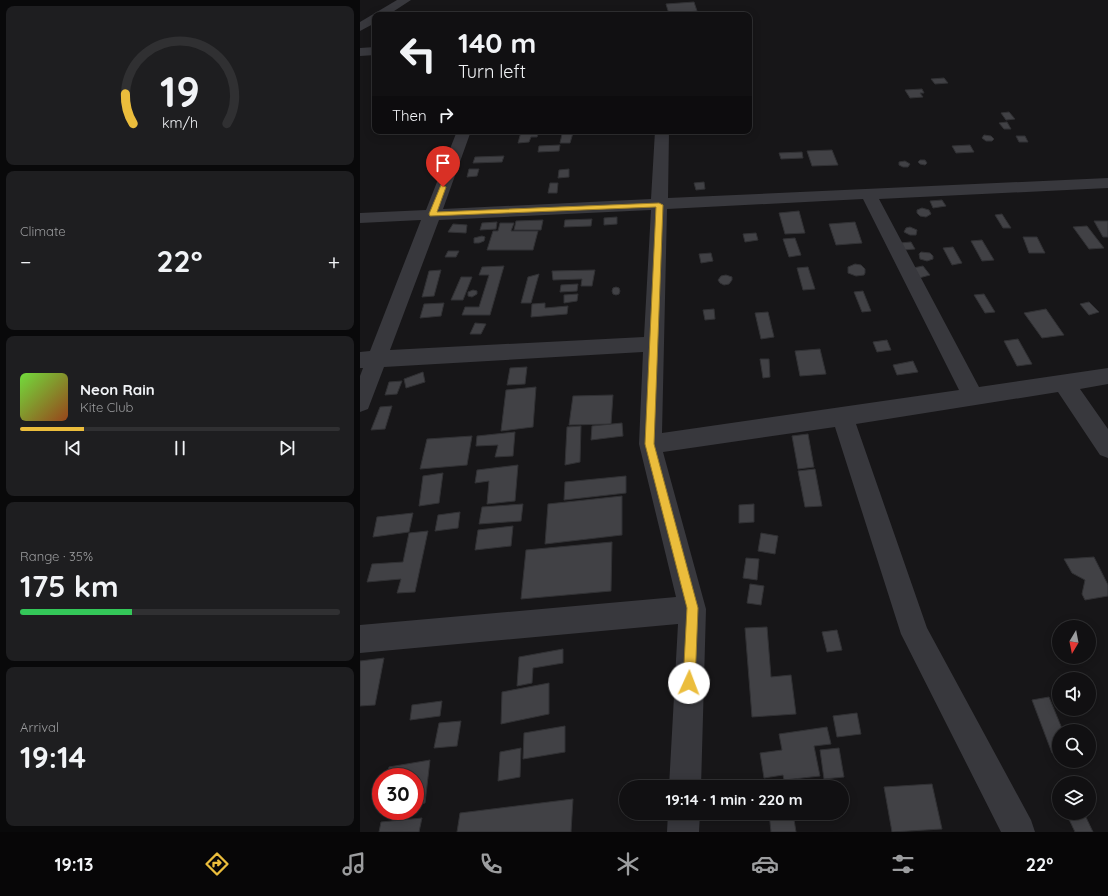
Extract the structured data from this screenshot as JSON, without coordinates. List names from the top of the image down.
{
  "north": "bottom",
  "page": {
    "turn": ["140 m", "Turn left"],
    "then": "Then",
    "tile": [
      "Climate",
      ["Range · 35%", "175 km"],
      ["Arrival", "19:14"]
    ],
    "heat": ["−", "22°", "+"],
    "song": ["Neon Rain", "Kite Club"],
    "limit": "30",
    "trip": "19:14 · 1 min · 220 m",
    "tabs": ["19:13", "22°"],
    "gauge": ["19", "km/h"]
  }
}
